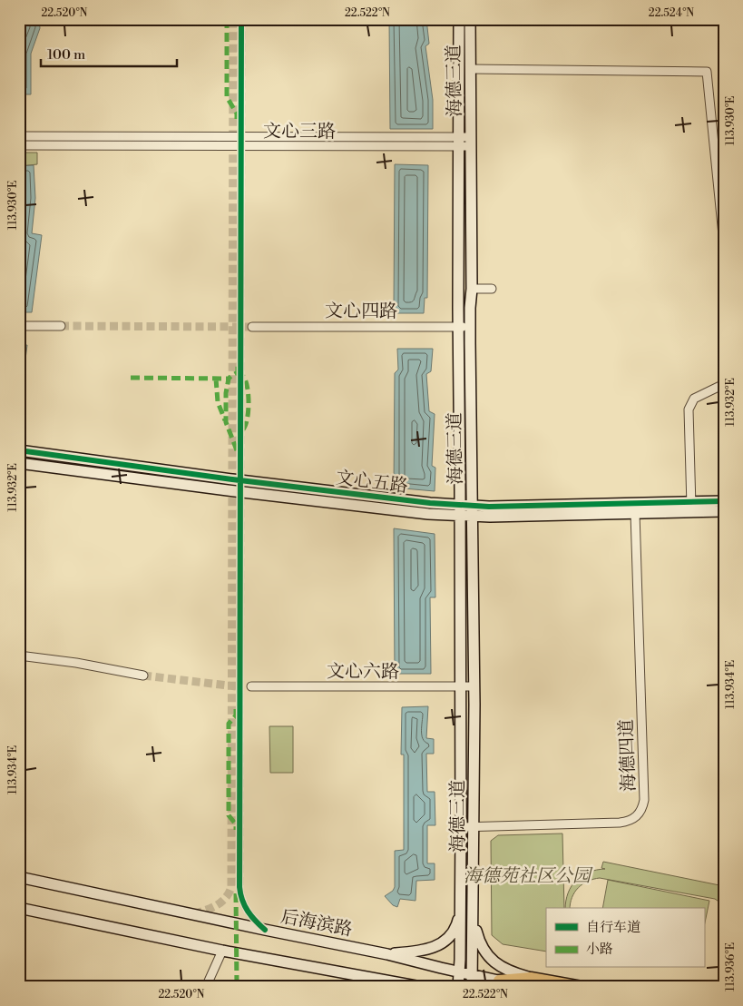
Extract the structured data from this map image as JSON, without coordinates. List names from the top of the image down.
{
  "streets": {
    "main road": ["海德三道", "文心五路", "后海滨路"],
    "street": [
      "文心三路",
      "文心四路",
      "文心六路",
      "海德四道"
    ]
  },
  "crossings": [
    ["海德三道", "文心三路"],
    ["海德三道", "文心四路"],
    ["海德三道", "文心五路"],
    ["海德三道", "文心六路"],
    ["海德三道", "海德四道"],
    ["海德三道", "后海滨路"],
    ["文心五路", "海德四道"]
  ],
  "parks": ["海德苑社区公园"],
  "legend": ["自行车道", "小路"],
  "scale_bar": "100 m",
  "coordinates": [
    "22.520°N",
    "22.522°N",
    "22.524°N",
    "113.930°E",
    "113.932°E",
    "113.934°E",
    "113.936°E"
  ]
}
